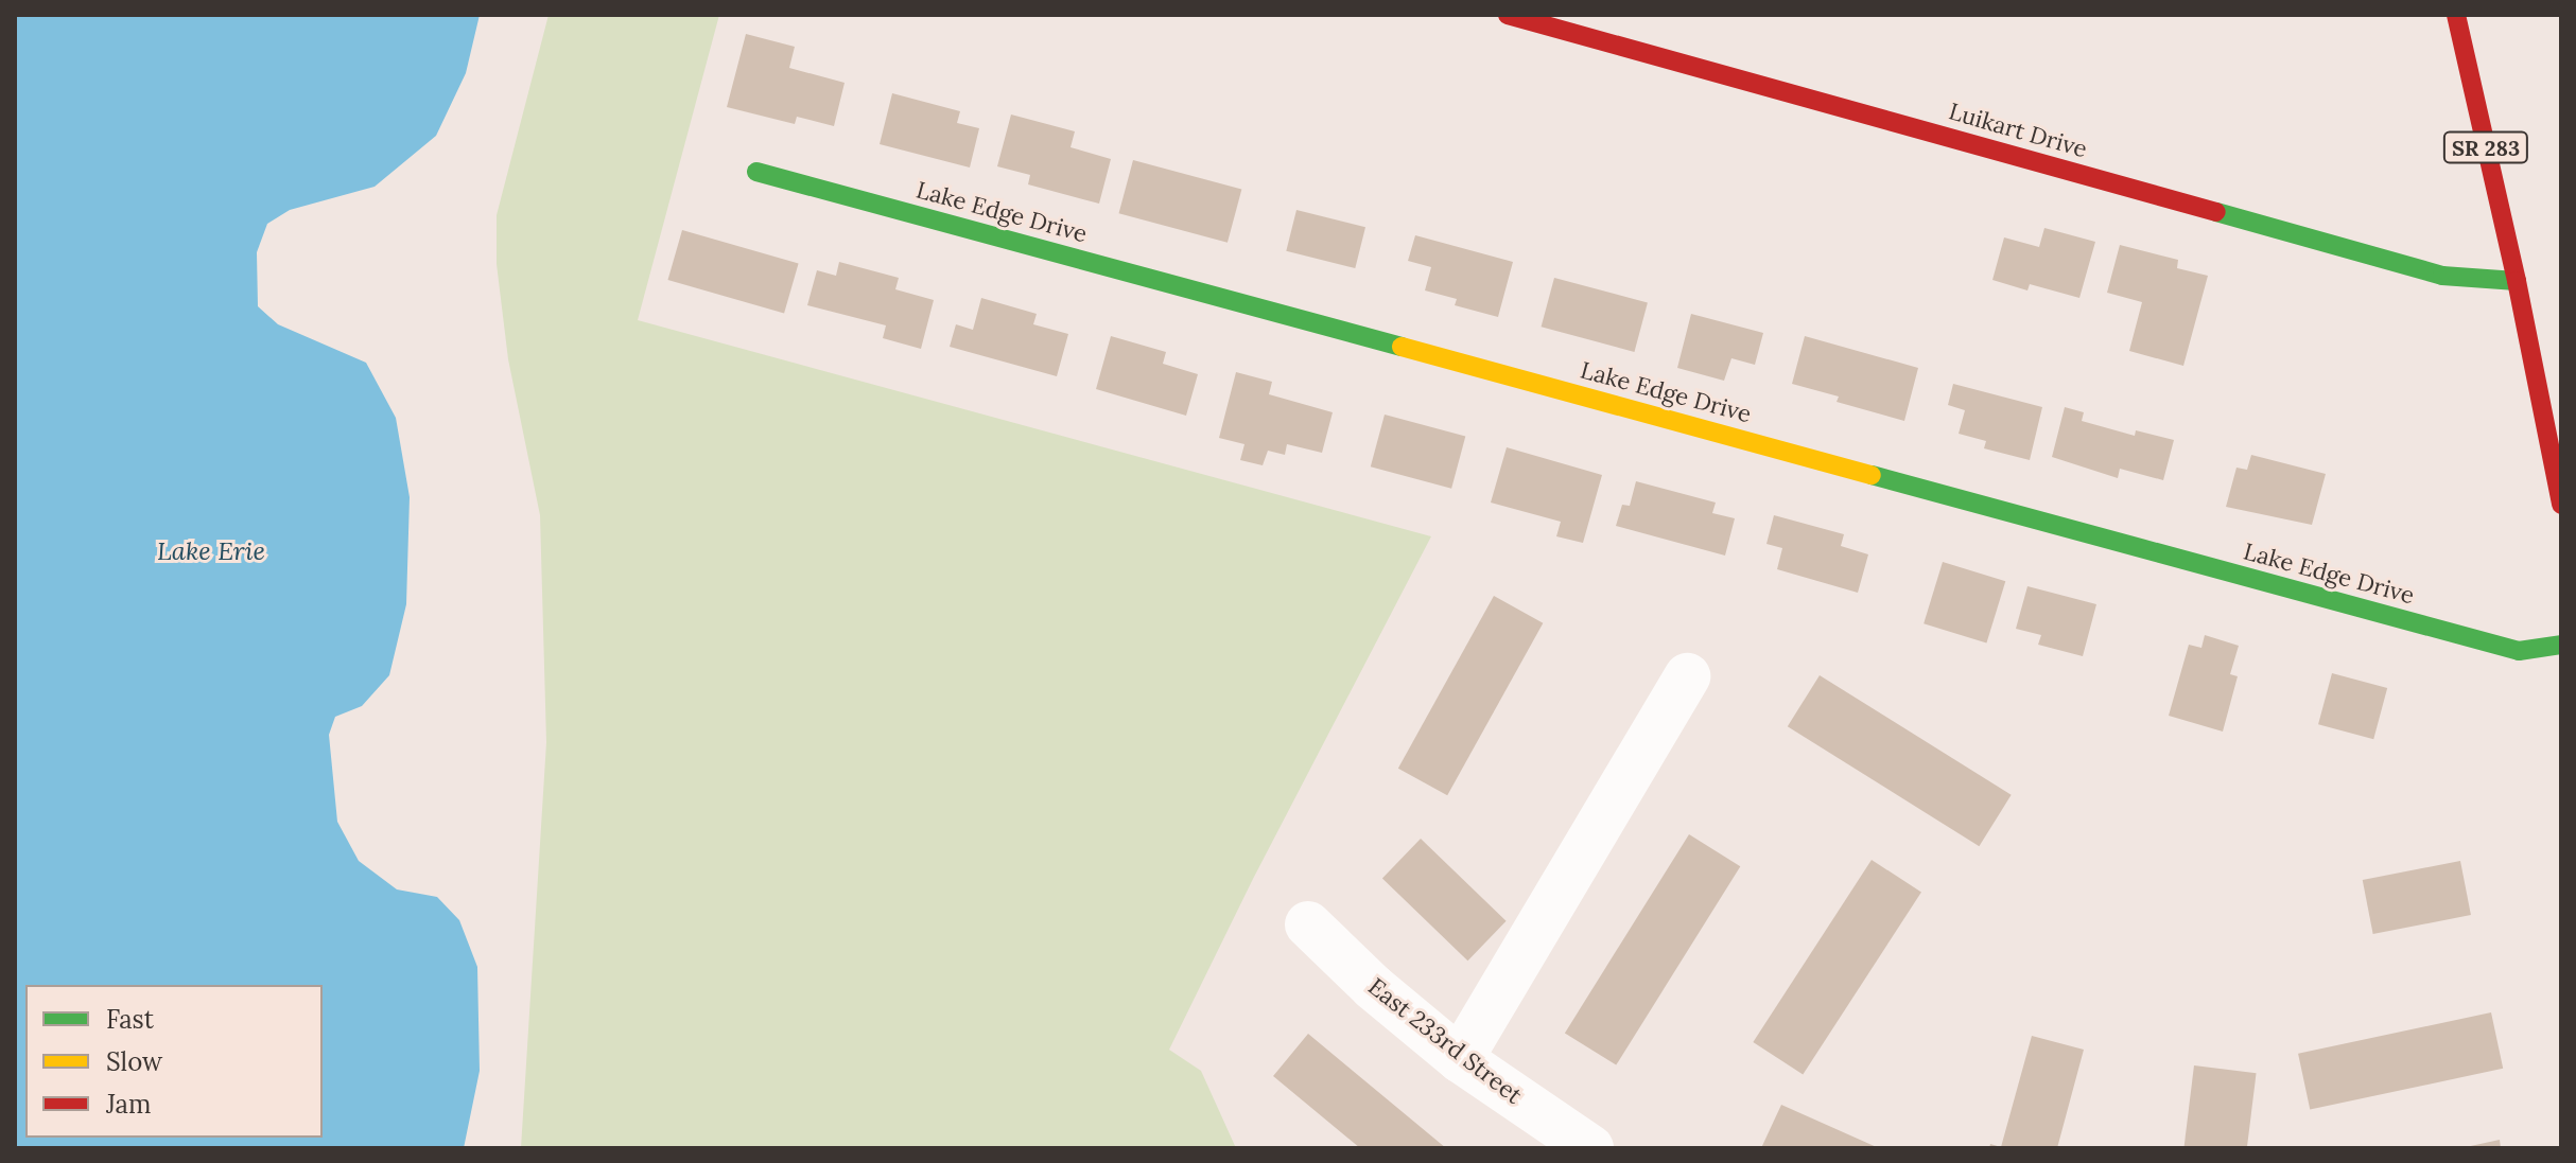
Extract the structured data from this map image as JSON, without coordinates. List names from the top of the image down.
{
  "streets": {
    "street": [
      "Luikart Drive",
      "SR 283",
      "Lake Edge Drive",
      "East 233rd Street"
    ]
  },
  "crossings": [
    ["Luikart Drive", "SR 283"]
  ],
  "water": ["Lake Erie"],
  "legend": ["Fast", "Slow", "Jam"]
}
